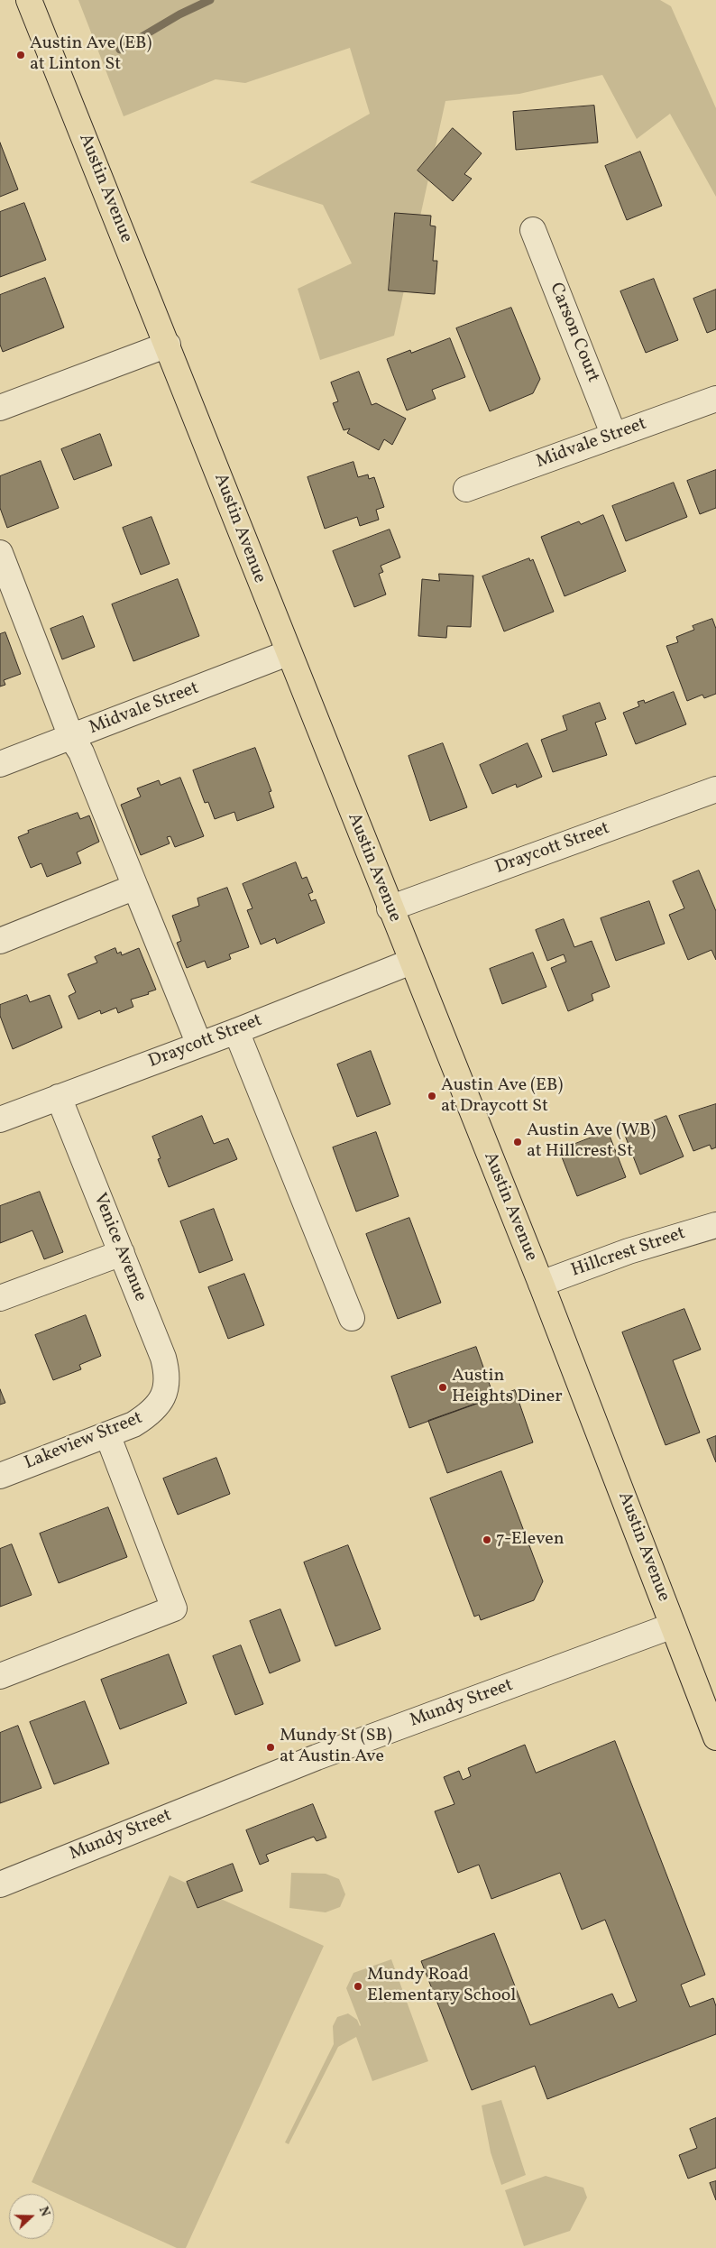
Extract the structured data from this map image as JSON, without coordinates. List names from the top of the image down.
{
  "streets": {
    "main road": ["Austin Avenue"],
    "street": [
      "Carson Court",
      "Midvale Street",
      "Draycott Street",
      "Venice Avenue",
      "Hillcrest Street",
      "Lakeview Street",
      "Mundy Street"
    ]
  },
  "crossings": [
    ["Austin Avenue", "Midvale Street"],
    ["Austin Avenue", "Draycott Street"],
    ["Austin Avenue", "Hillcrest Street"],
    ["Austin Avenue", "Mundy Street"],
    ["Carson Court", "Midvale Street"],
    ["Draycott Street", "Venice Avenue"],
    ["Venice Avenue", "Lakeview Street"]
  ],
  "places": [
    "Austin Ave (EB) at Linton St",
    "Austin Ave (EB) at Draycott St",
    "Austin Ave (WB) at Hillcrest St",
    "Austin Heights Diner",
    "7-Eleven",
    "Mundy St (SB) at Austin Ave",
    "Mundy Road Elementary School"
  ],
  "north": "right"
}
